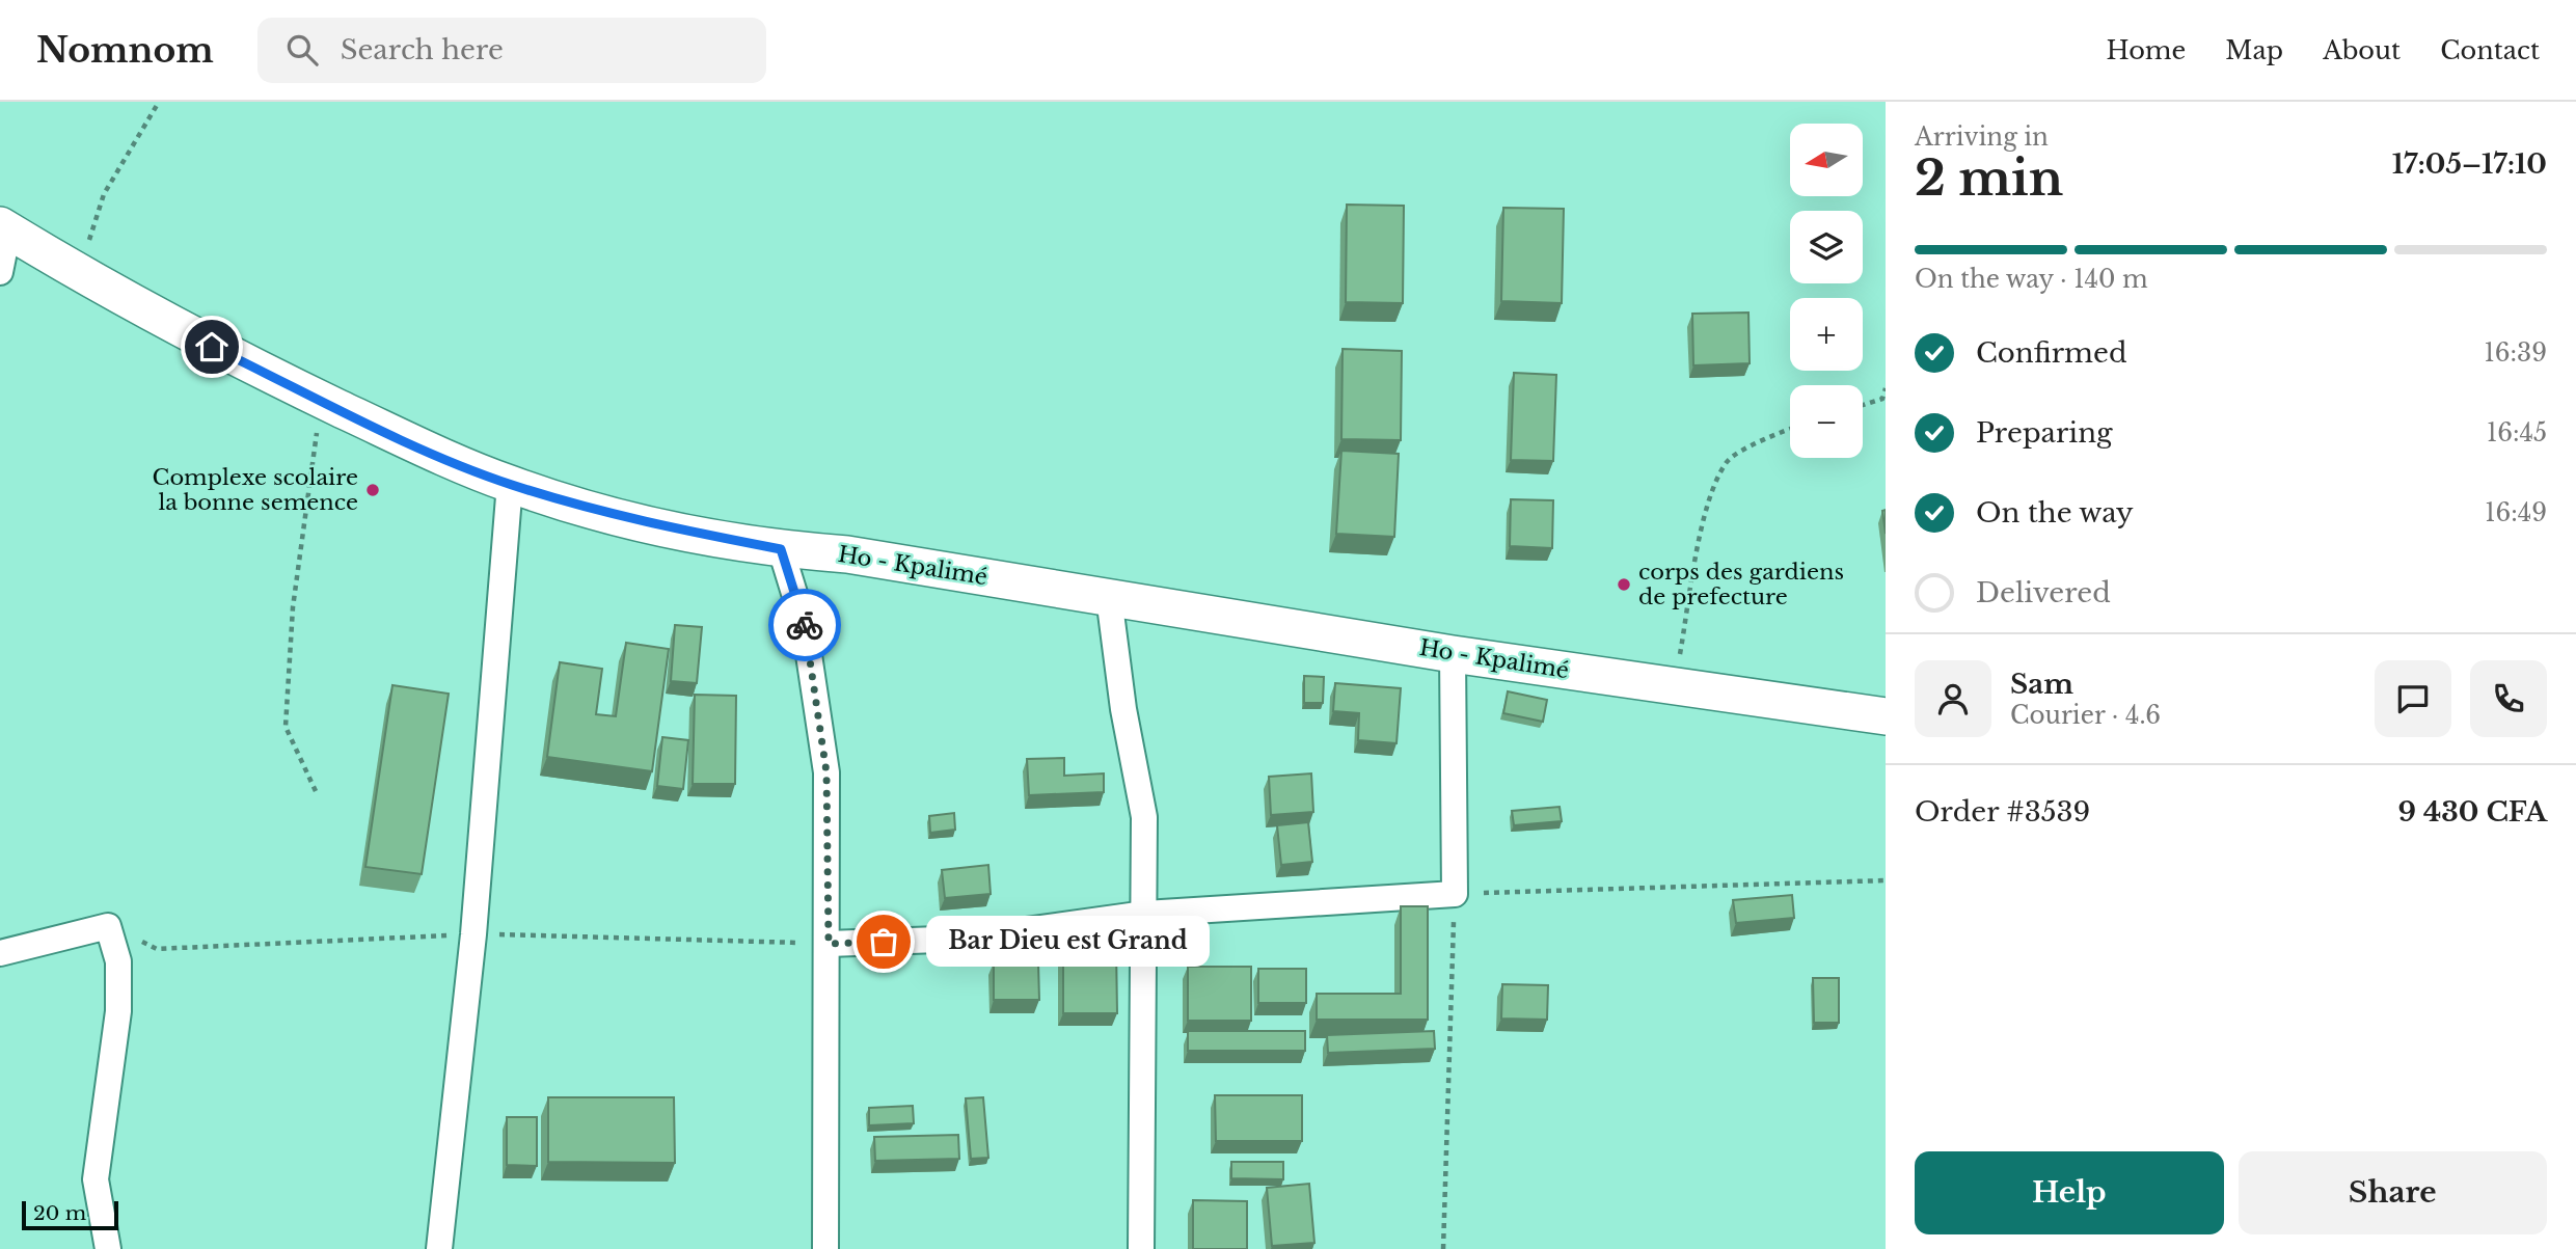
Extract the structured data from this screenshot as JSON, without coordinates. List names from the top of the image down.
{
  "streets": {
    "main road": ["Ho - Kpalimé"]
  },
  "places": ["Complexe scolaire la bonne semence", "corps des gardiens de prefecture", "Bar Dieu est Grand"],
  "scale_bar": "20 m",
  "north": "left",
  "page": {
    "header": "Nomnom",
    "search": "Search here",
    "nav": [
      "Home",
      "Map",
      "About",
      "Contact"
    ],
    "heading": ["2 min", "Arriving in", "17:05–17:10"],
    "panel": [
      "Sam",
      "Courier · 4.6",
      "Order #3539",
      "9 430 CFA"
    ],
    "map_buttons": ["+", "−"],
    "bar": "On the way · 140 m",
    "list": [
      ["Confirmed", "16:39"],
      ["Preparing", "16:45"],
      ["On the way", "16:49"],
      "Delivered"
    ],
    "bubble": "Bar Dieu est Grand",
    "buttons": ["Help", "Share"],
    "scale": "20 m"
  }
}
